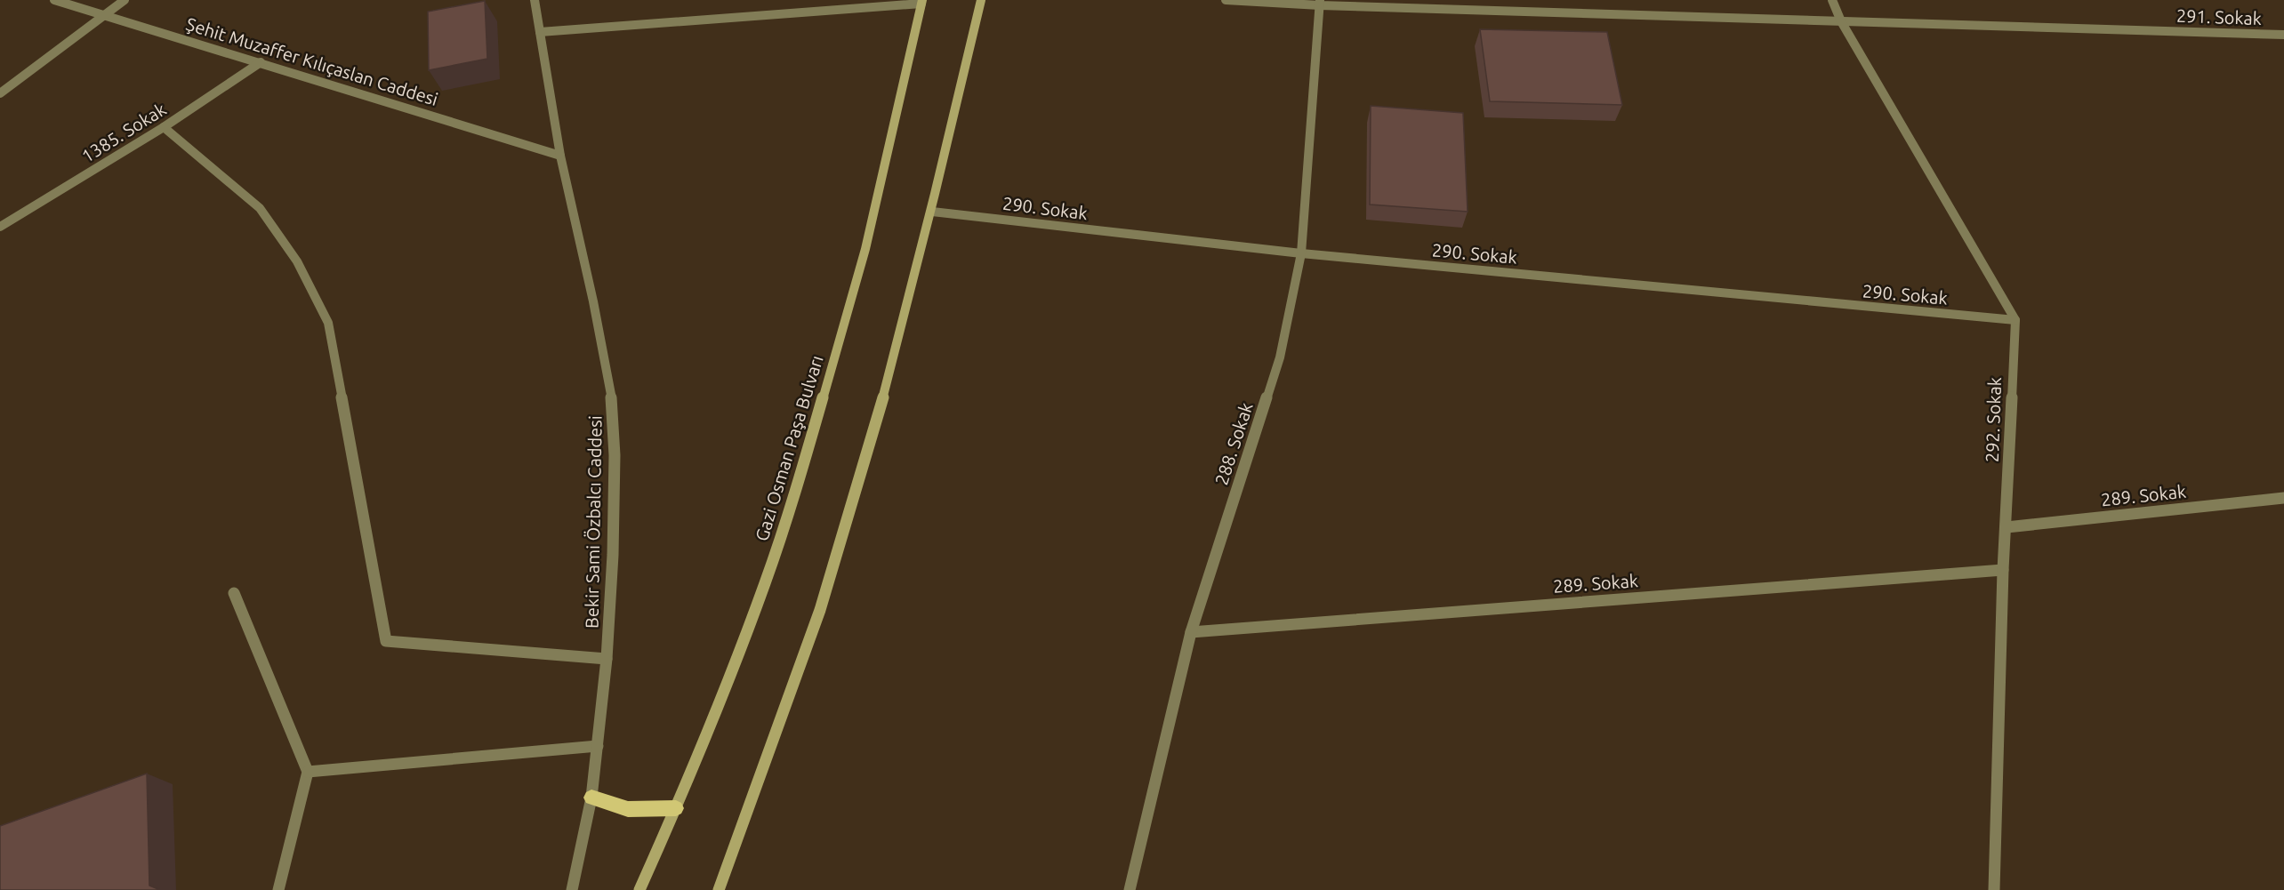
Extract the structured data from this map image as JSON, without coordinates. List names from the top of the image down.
{
  "streets": {
    "main road": ["Gazi Osman Paşa Bulvarı"],
    "street": [
      "291. Sokak",
      "Şehit Muzaffer Kılıçaslan Caddesi",
      "1385. Sokak",
      "290. Sokak",
      "292. Sokak",
      "288. Sokak",
      "289. Sokak",
      "Bekir Sami Özbalcı Caddesi"
    ]
  },
  "crossings": [
    ["291. Sokak", "288. Sokak"],
    ["Şehit Muzaffer Kılıçaslan Caddesi", "1385. Sokak"],
    ["Şehit Muzaffer Kılıçaslan Caddesi", "Bekir Sami Özbalcı Caddesi"],
    ["290. Sokak", "292. Sokak"],
    ["290. Sokak", "288. Sokak"],
    ["292. Sokak", "289. Sokak"],
    ["288. Sokak", "289. Sokak"]
  ]
}
